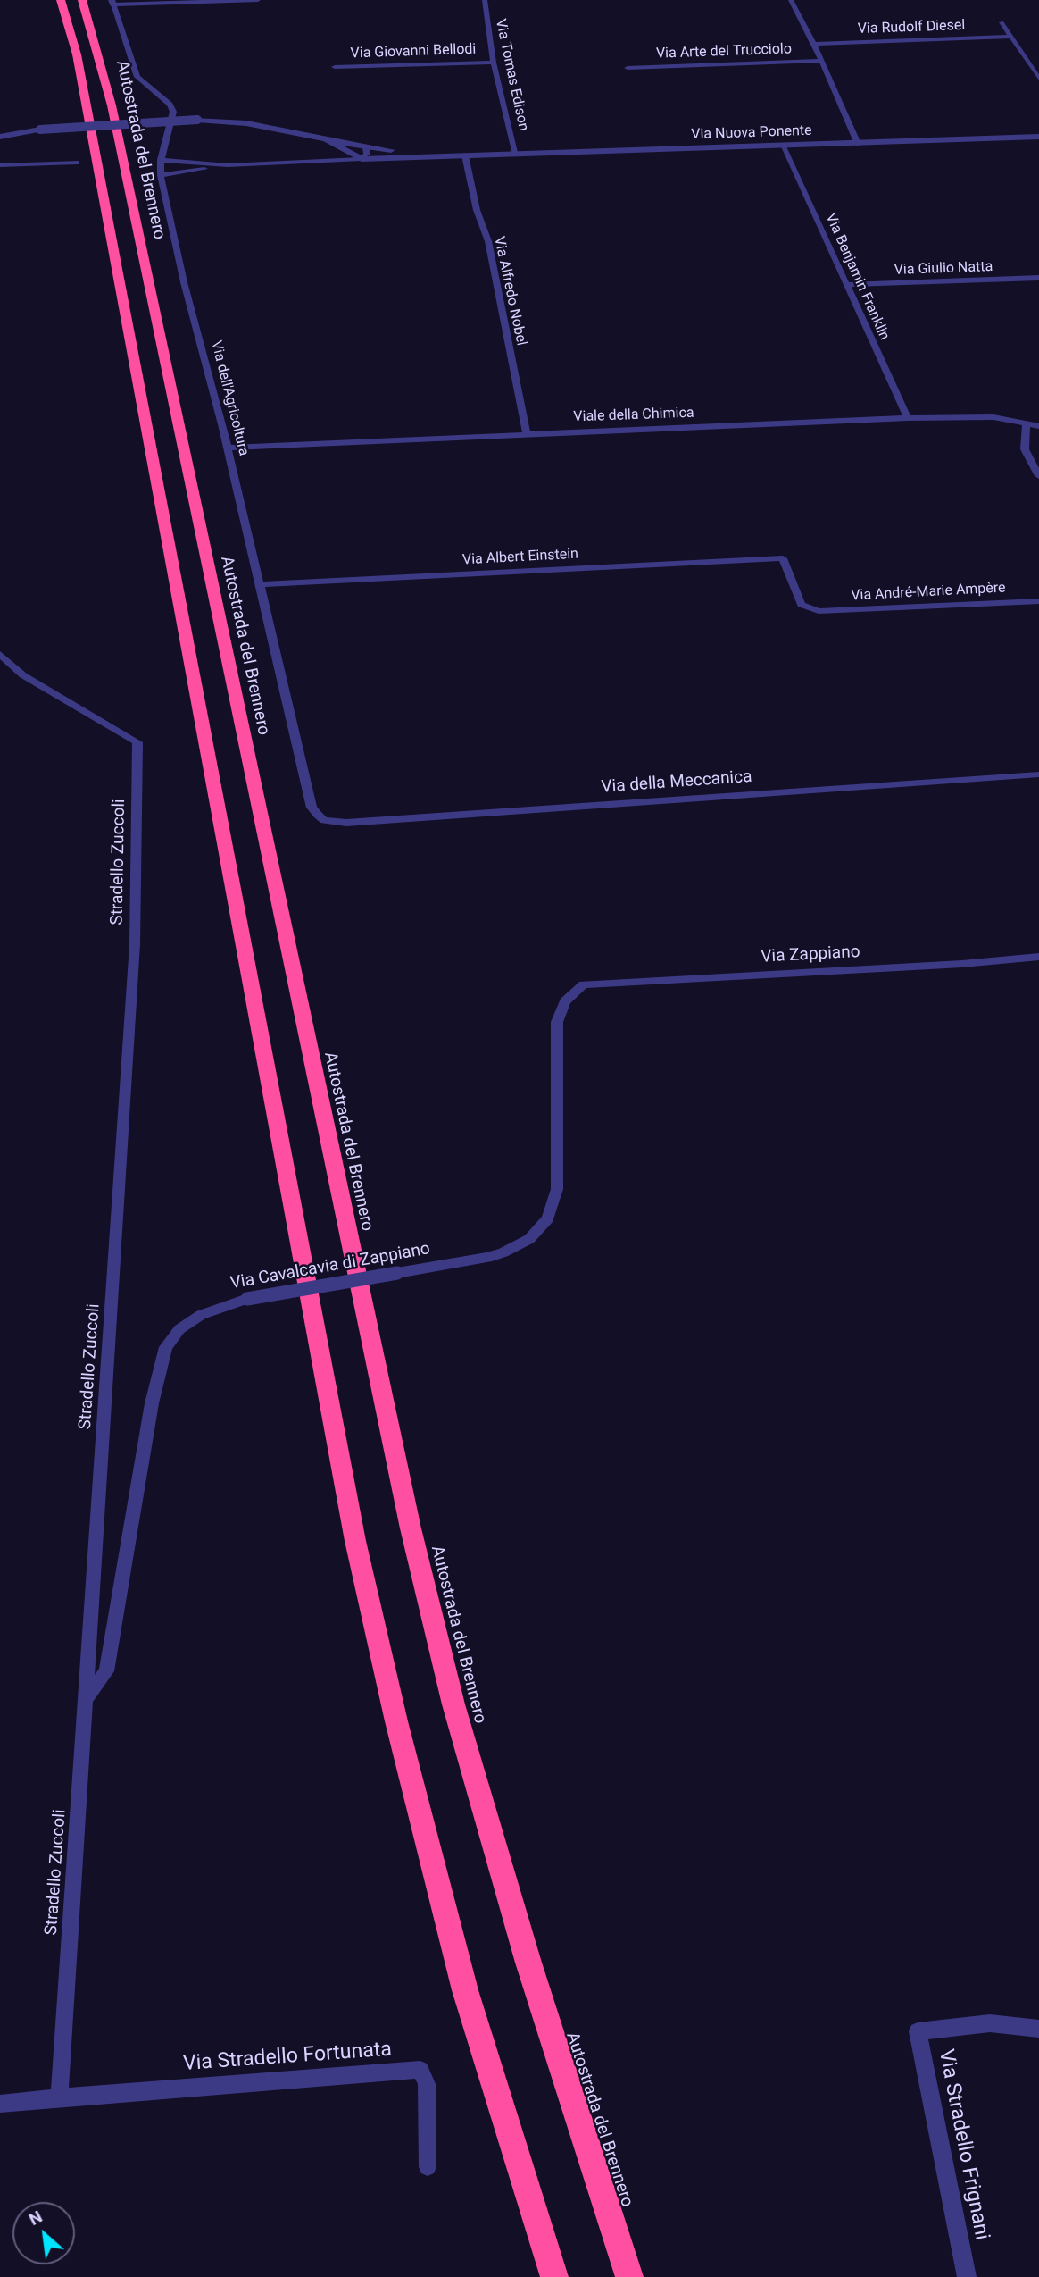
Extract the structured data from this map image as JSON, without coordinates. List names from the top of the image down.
{
  "streets": {
    "highway": ["Autostrada del Brennero"],
    "street": [
      "Via Rudolf Diesel",
      "Via Giovanni Bellodi",
      "Via Arte del Trucciolo",
      "Via Tomas Edison",
      "Via Nuova Ponente",
      "Via Giulio Natta",
      "Via Benjamin Franklin",
      "Via Alfredo Nobel",
      "Via dell'Agricoltura",
      "Viale della Chimica",
      "Via Albert Einstein",
      "Via André-Marie Ampère",
      "Via della Meccanica",
      "Stradello Zuccoli",
      "Via Zappiano",
      "Via Cavalcavia di Zappiano",
      "Via Stradello Fortunata",
      "Via Stradello Frignani"
    ]
  },
  "crossings": [
    ["Via Giovanni Bellodi", "Via Tomas Edison"],
    ["Via Tomas Edison", "Via Nuova Ponente"],
    ["Via Nuova Ponente", "Via Benjamin Franklin"],
    ["Via Nuova Ponente", "Via Alfredo Nobel"],
    ["Via Giulio Natta", "Via Benjamin Franklin"],
    ["Via Benjamin Franklin", "Viale della Chimica"],
    ["Via Alfredo Nobel", "Viale della Chimica"],
    ["Via dell'Agricoltura", "Viale della Chimica"],
    ["Via dell'Agricoltura", "Via Albert Einstein"],
    ["Via dell'Agricoltura", "Via della Meccanica"],
    ["Via Albert Einstein", "Via André-Marie Ampère"],
    ["Stradello Zuccoli", "Via Cavalcavia di Zappiano"],
    ["Stradello Zuccoli", "Via Stradello Fortunata"],
    ["Via Zappiano", "Via Cavalcavia di Zappiano"]
  ],
  "north": "top left"
}
